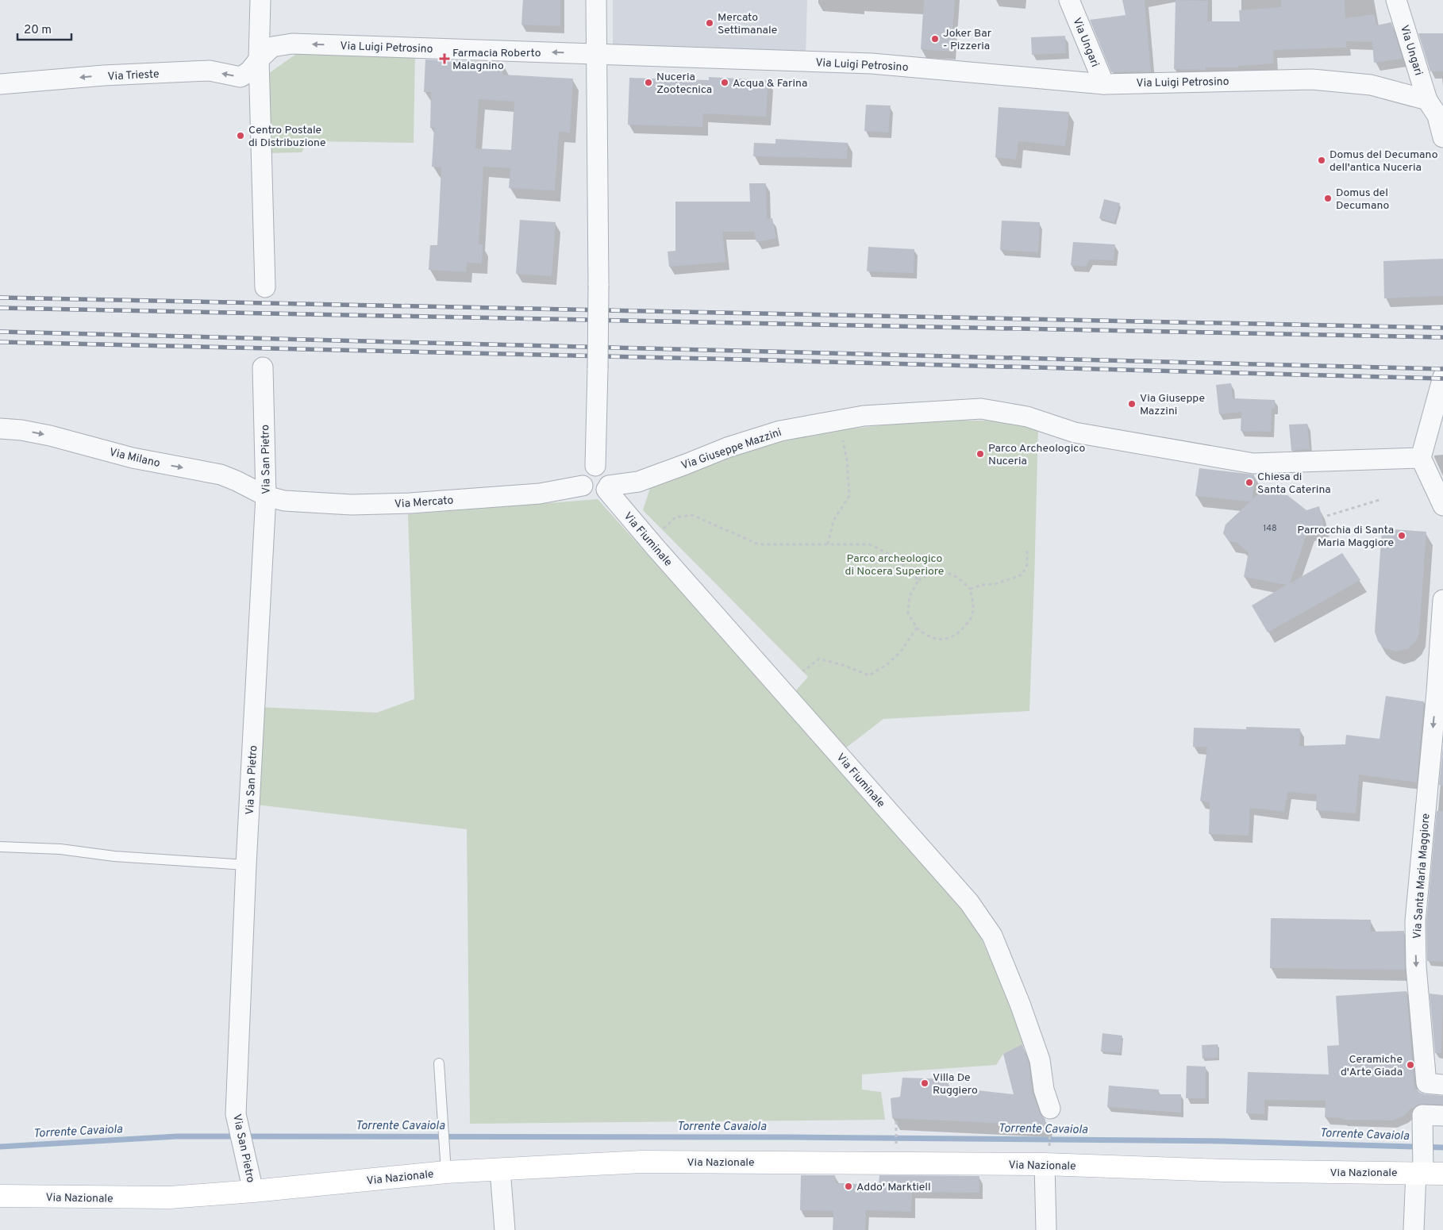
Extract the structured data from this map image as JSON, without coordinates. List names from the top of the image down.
{
  "streets": {
    "main road": ["Via Nazionale"],
    "street": [
      "Via Ungari",
      "Via Luigi Petrosino",
      "Via Trieste",
      "Via Giuseppe Mazzini",
      "Via Milano",
      "Via San Pietro",
      "Via Mercato",
      "Via Fiuminale",
      "Via Santa Maria Maggiore"
    ]
  },
  "crossings": [
    ["Via Ungari", "Via Luigi Petrosino"],
    ["Via Luigi Petrosino", "Via Trieste"],
    ["Via Giuseppe Mazzini", "Via Mercato"],
    ["Via Giuseppe Mazzini", "Via Fiuminale"],
    ["Via Milano", "Via San Pietro"],
    ["Via Milano", "Via Mercato"],
    ["Via San Pietro", "Via Mercato"],
    ["Via San Pietro", "Via Nazionale"],
    ["Via Mercato", "Via Fiuminale"]
  ],
  "one_way": ["Via Trieste", "Via Milano", "Via Santa Maria Maggiore"],
  "water": ["Torrente Cavaiola"],
  "parks": ["Parco archeologico di Nocera Superiore"],
  "places": {
    "other": [
      "Mercato Settimanale",
      "Joker Bar - Pizzeria",
      "Nuceria Zootecnica",
      "Acqua & Farina",
      "Centro Postale di Distribuzione",
      "Domus del Decumano dell'antica Nuceria",
      "Domus del Decumano",
      "Via Giuseppe Mazzini",
      "Parco Archeologico Nuceria",
      "Chiesa di Santa Caterina",
      "Parrocchia di Santa Maria Maggiore",
      "Ceramiche d'Arte Giada",
      "Villa De Ruggiero",
      "Addo' Marktiell"
    ],
    "health": ["Farmacia Roberto Malagnino"]
  },
  "house_numbers": ["148"],
  "scale_bar": "20 m"
}
